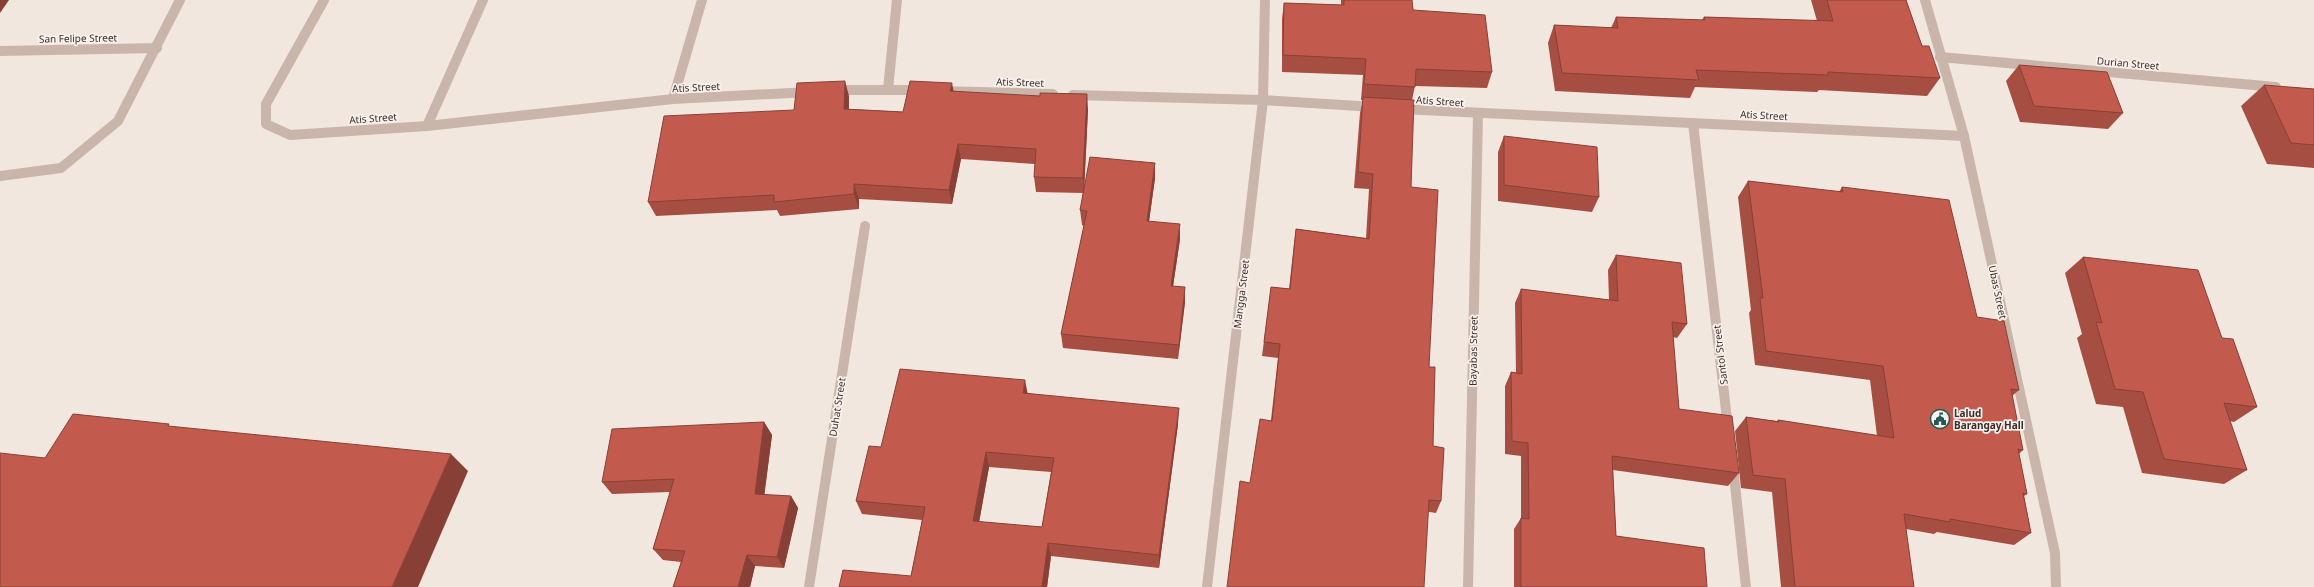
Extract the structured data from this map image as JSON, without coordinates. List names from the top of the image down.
{
  "streets": {
    "street": [
      "San Felipe Street",
      "Durian Street",
      "Atis Street",
      "Ubas Street",
      "Mangga Street",
      "Bayabas Street",
      "Santol Street",
      "Duhat Street"
    ]
  },
  "crossings": [
    ["Durian Street", "Ubas Street"],
    ["Atis Street", "Ubas Street"],
    ["Atis Street", "Mangga Street"],
    ["Atis Street", "Bayabas Street"],
    ["Atis Street", "Santol Street"]
  ],
  "places": {
    "public building": ["Lalud Barangay Hall"]
  }
}
